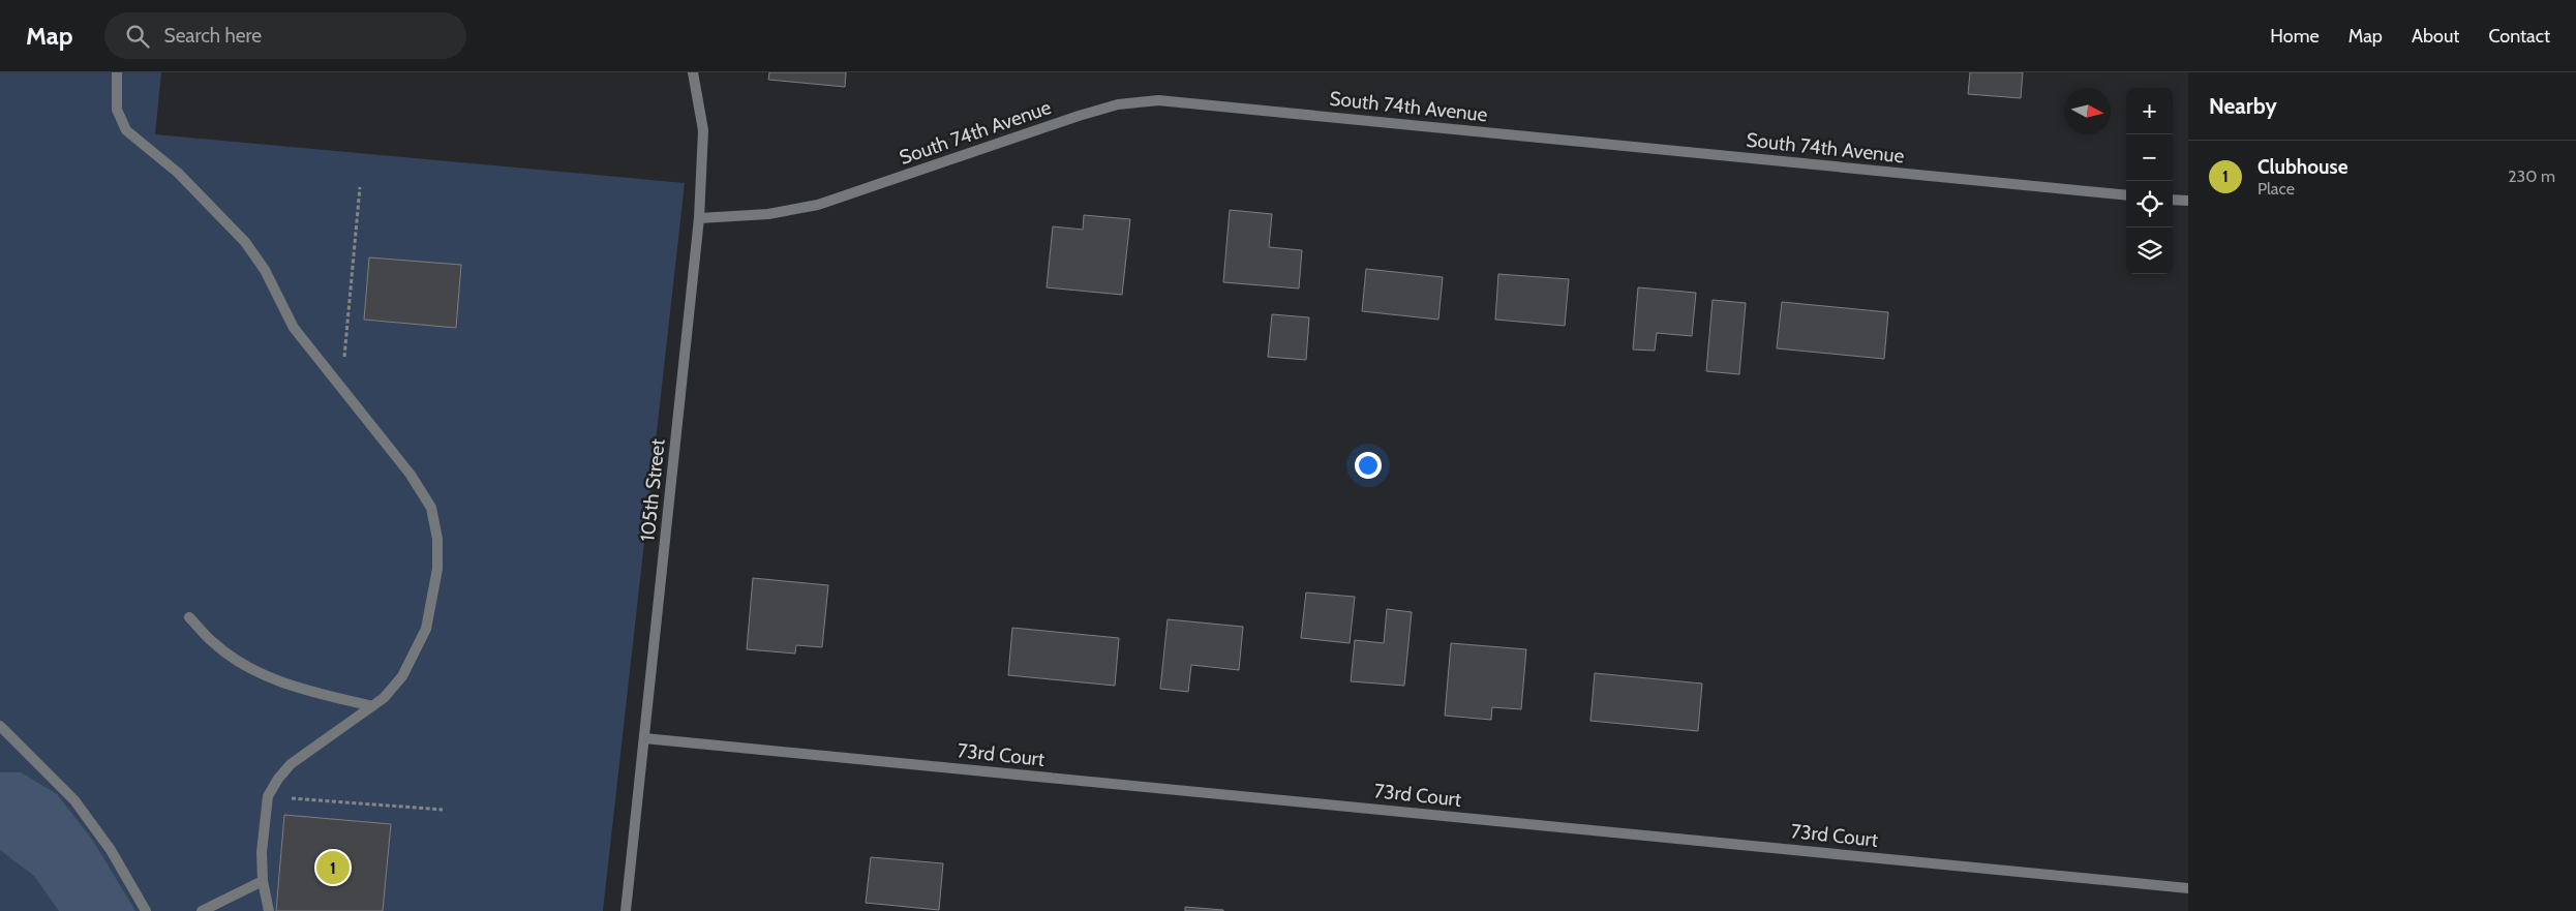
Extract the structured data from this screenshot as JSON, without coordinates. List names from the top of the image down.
{
  "streets": {
    "street": ["South 74th Avenue", "105th Street", "73rd Court"]
  },
  "crossings": [
    ["South 74th Avenue", "105th Street"],
    ["105th Street", "73rd Court"]
  ],
  "north": "right",
  "page": {
    "header": "Map",
    "search": "Search here",
    "nav": [
      "Home",
      "Map",
      "About",
      "Contact"
    ],
    "heading": "Nearby",
    "map_buttons": ["+", "−"],
    "list": [
      {
        "mark": "1",
        "name": "Clubhouse",
        "note": "Place",
        "value": "230 m"
      }
    ],
    "pins": "1"
  }
}
